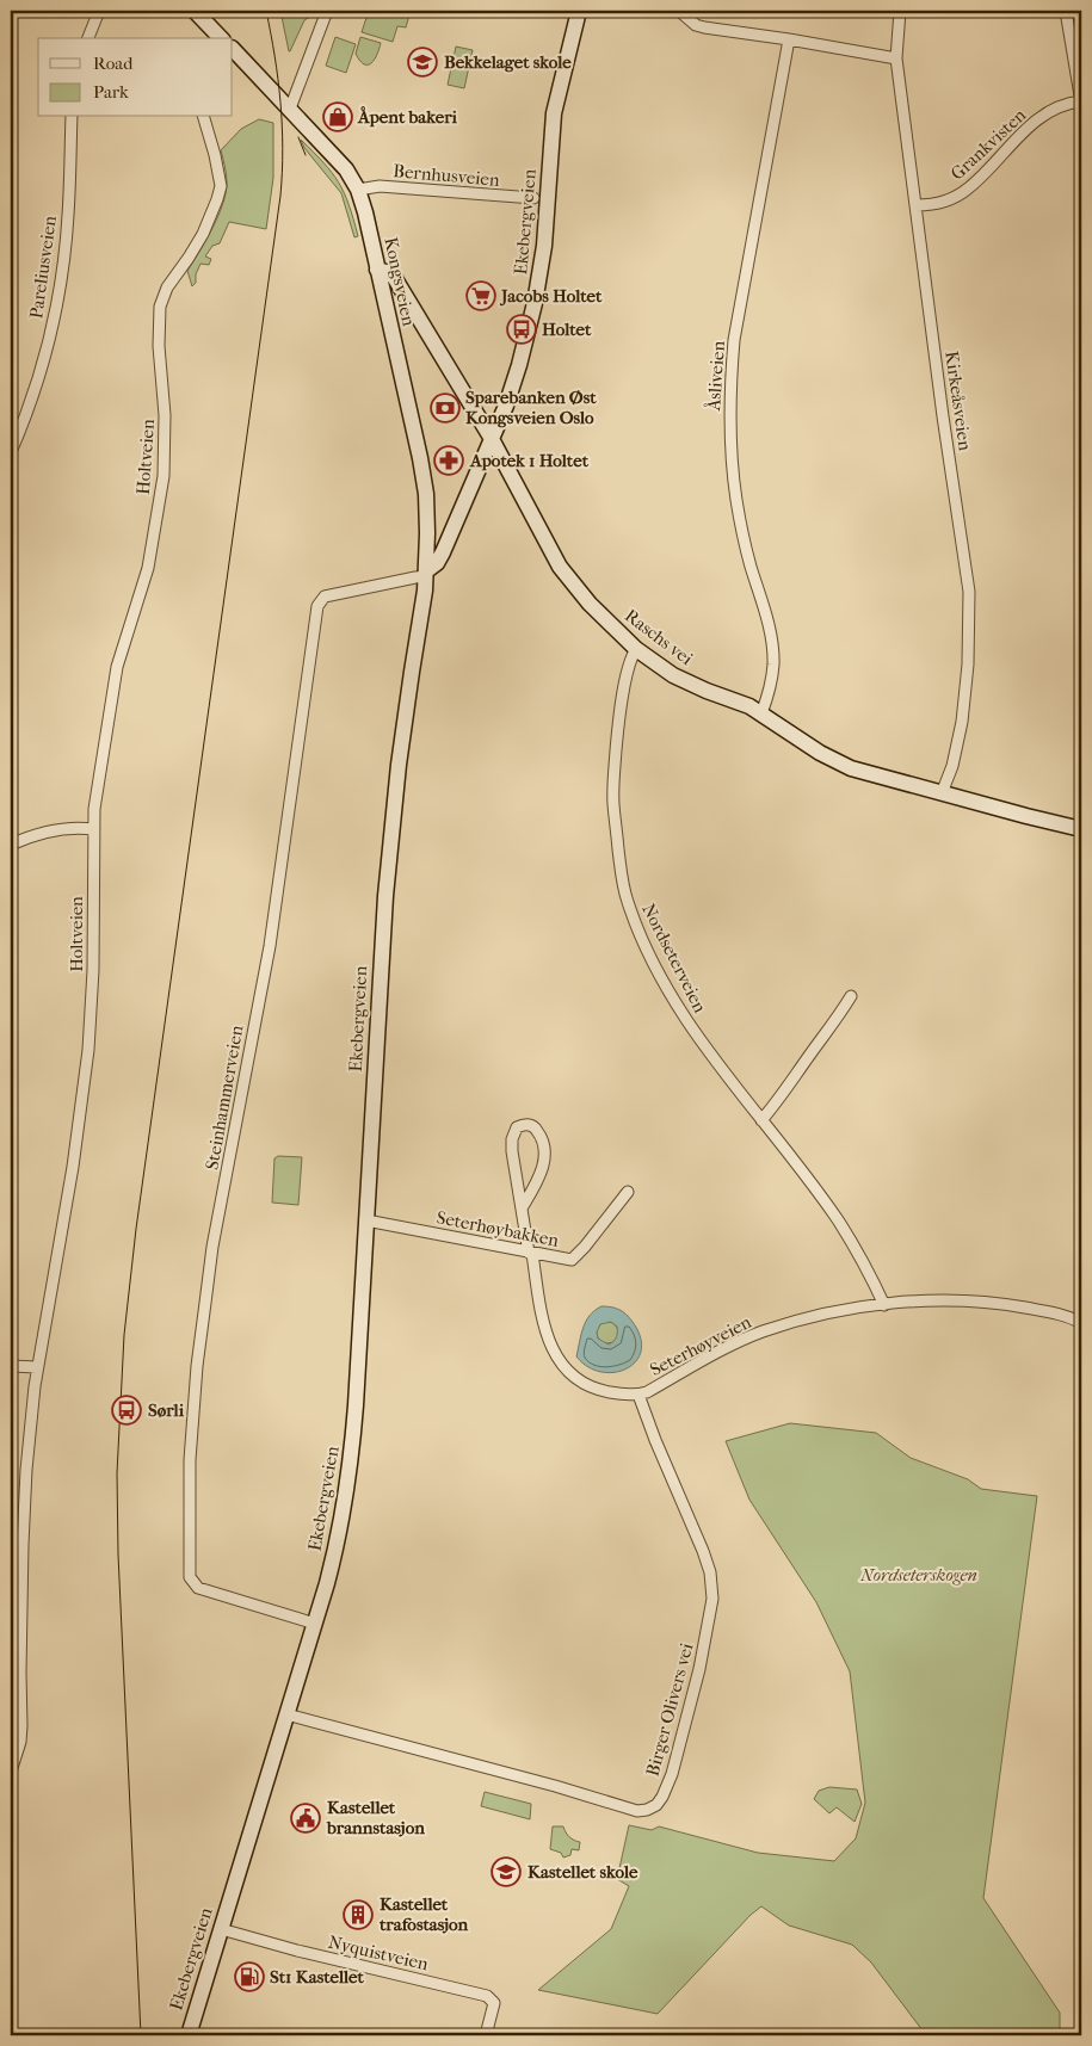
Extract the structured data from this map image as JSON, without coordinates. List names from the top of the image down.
{
  "streets": {
    "main road": ["Ekebergveien", "Kongsveien", "Raschs vei"],
    "street": [
      "Grankvisten",
      "Bernhusveien",
      "Pareliusveien",
      "Åsliveien",
      "Kirkeåsveien",
      "Holtveien",
      "Nordseterveien",
      "Steinhammerveien",
      "Seterhøybakken",
      "Seterhøyveien",
      "Birger Olivers vei",
      "Nyquistveien"
    ]
  },
  "crossings": [
    ["Grankvisten", "Kirkeåsveien"],
    ["Bernhusveien", "Kongsveien"],
    ["Ekebergveien", "Kongsveien"],
    ["Ekebergveien", "Raschs vei"],
    ["Ekebergveien", "Steinhammerveien"],
    ["Ekebergveien", "Seterhøybakken"],
    ["Ekebergveien", "Birger Olivers vei"],
    ["Ekebergveien", "Nyquistveien"],
    ["Kongsveien", "Raschs vei"],
    ["Kongsveien", "Steinhammerveien"],
    ["Åsliveien", "Raschs vei"],
    ["Kirkeåsveien", "Raschs vei"],
    ["Raschs vei", "Nordseterveien"],
    ["Nordseterveien", "Seterhøyveien"],
    ["Seterhøybakken", "Seterhøyveien"],
    ["Seterhøyveien", "Birger Olivers vei"]
  ],
  "parks": ["Nordseterskogen"],
  "places": {
    "school or university": ["Bekkelaget skole", "Kastellet skole"],
    "shop": ["Åpent bakeri"],
    "supermarket": ["Jacobs Holtet"],
    "bus stop": ["Holtet", "Sørli"],
    "bank": ["Sparebanken Øst Kongsveien Oslo"],
    "pharmacy": ["Apotek 1 Holtet"],
    "public building": ["Kastellet brannstasjon"],
    "building": ["Kastellet trafostasjon"],
    "fuel station": ["St1 Kastellet"]
  },
  "legend": ["Road", "Park"]
}
